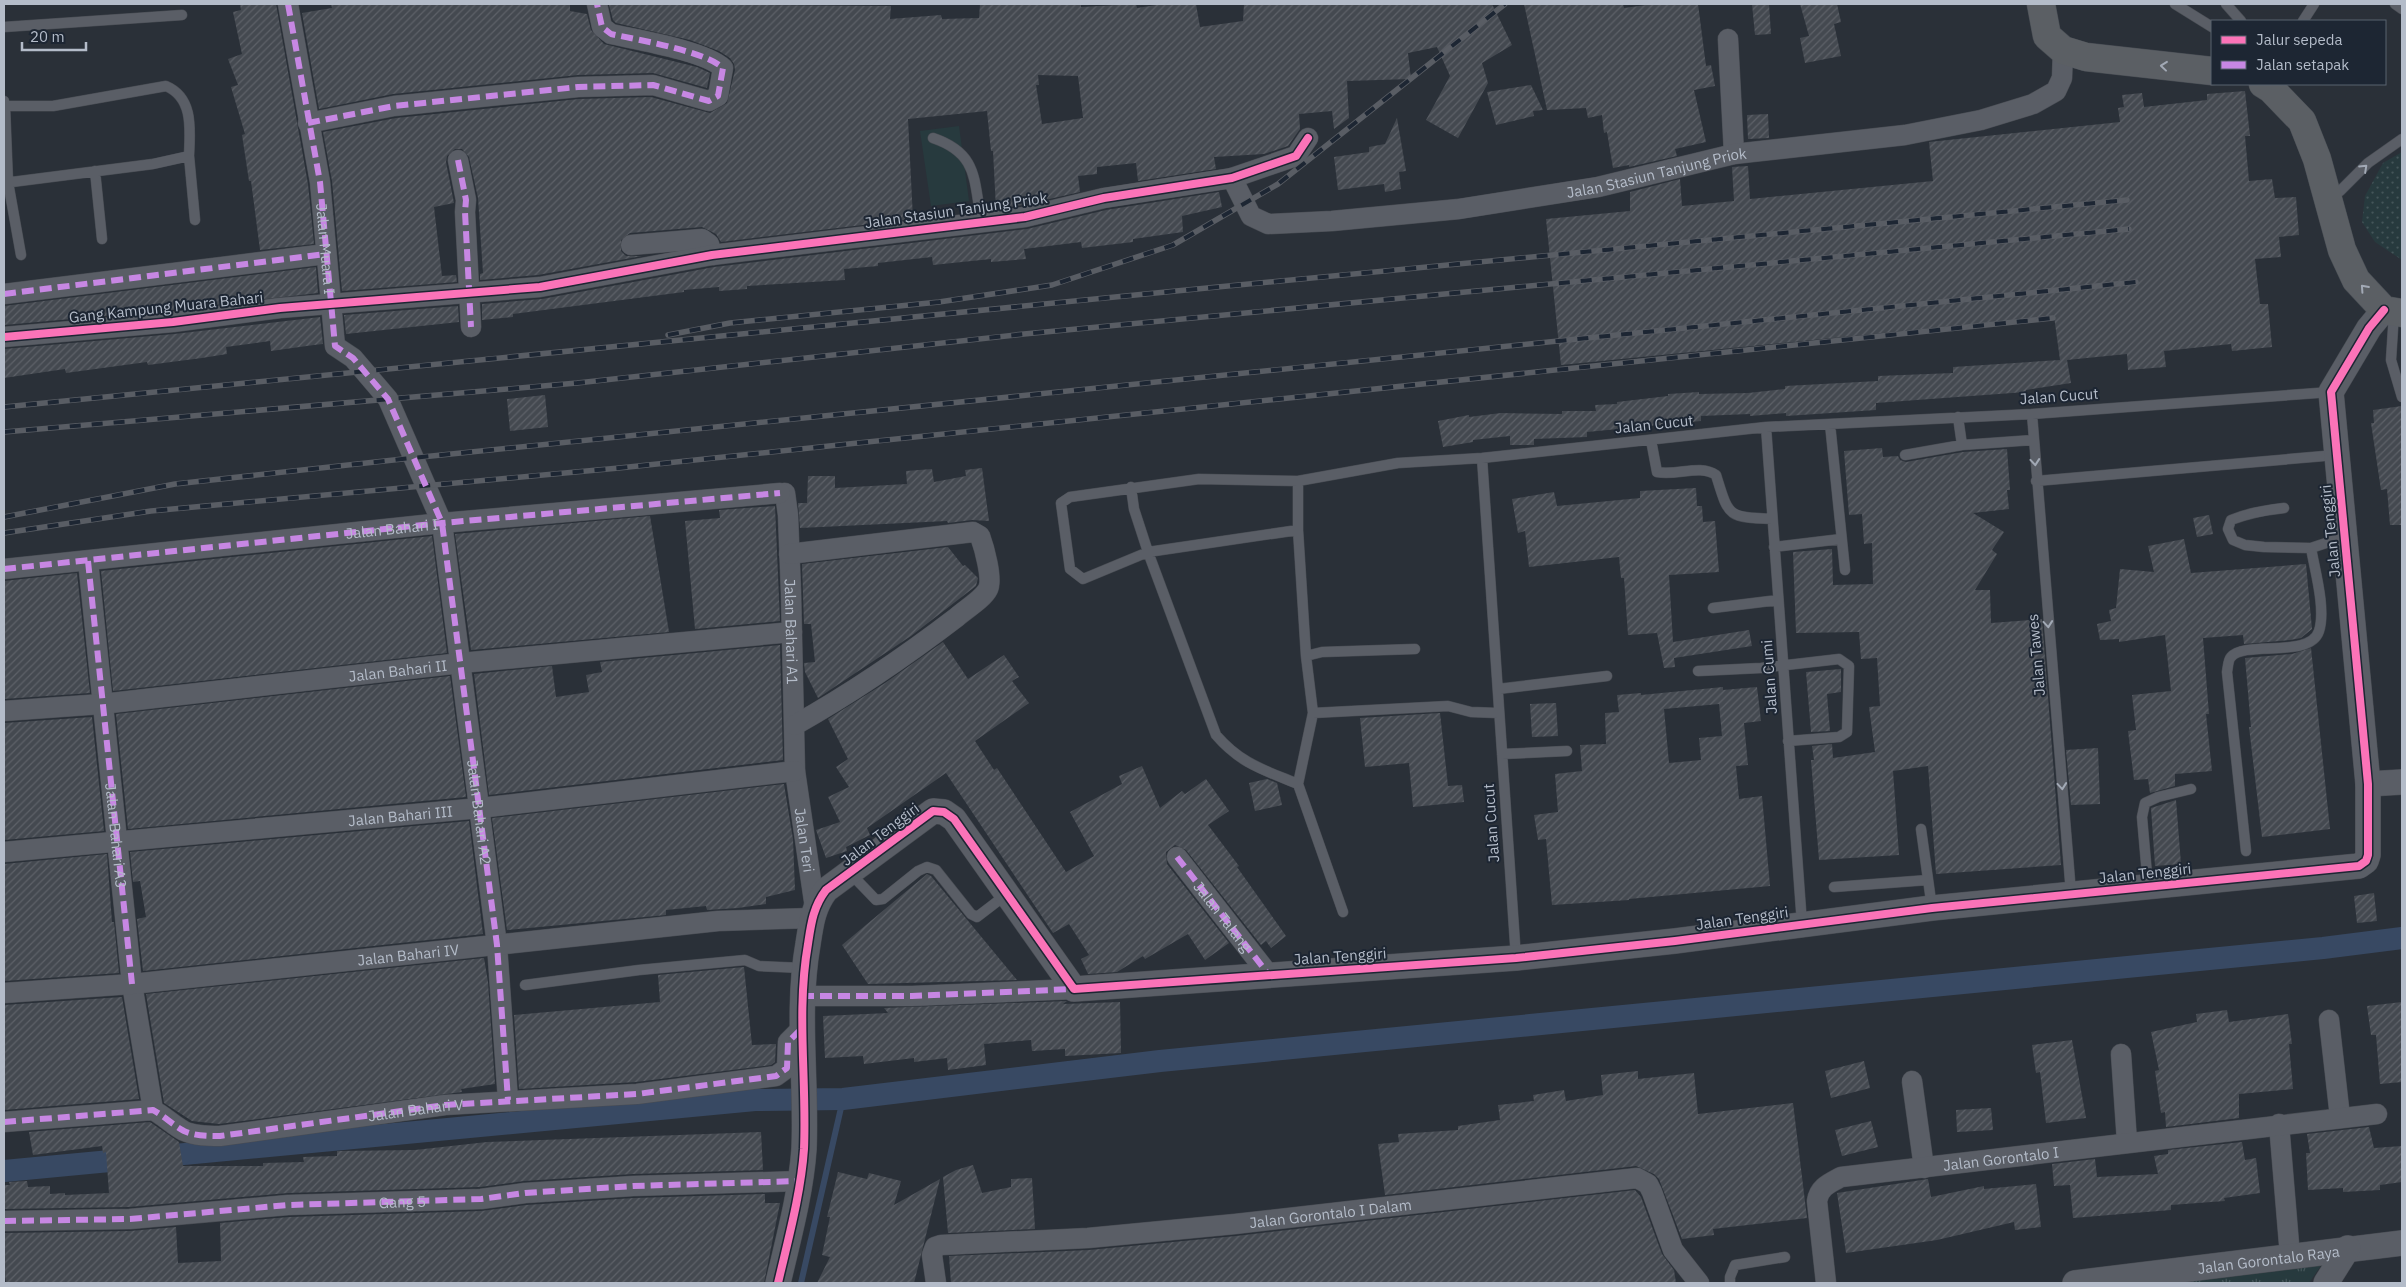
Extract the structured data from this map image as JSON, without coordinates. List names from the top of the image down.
{
  "streets": {
    "street": [
      "Jalan Stasiun Tanjung Priok",
      "Jalan Muara I",
      "Gang Kampung Muara Bahari",
      "Jalan Bahari I",
      "Jalan Tenggiri",
      "Jalan Bahari A1",
      "Jalan Bahari II",
      "Jalan Bahari A2",
      "Jalan Bahari III",
      "Jalan Bahari A3",
      "Jalan Teri",
      "Jalan Talang",
      "Jalan Bahari IV",
      "Jalan Bahari V",
      "Jalan Gorontalo I",
      "Gang 5",
      "Jalan Gorontalo I Dalam",
      "Jalan Gorontalo Raya"
    ],
    "lane": ["Jalan Cucut", "Jalan Tawes", "Jalan Cumi"]
  },
  "crossings": [
    ["Jalan Stasiun Tanjung Priok", "Gang Kampung Muara Bahari"],
    ["Jalan Muara I", "Gang Kampung Muara Bahari"],
    ["Jalan Muara I", "Jalan Bahari I"],
    ["Jalan Muara I", "Jalan Bahari A2"],
    ["Jalan Cucut", "Jalan Tenggiri"],
    ["Jalan Cucut", "Jalan Tawes"],
    ["Jalan Cucut", "Jalan Cumi"],
    ["Jalan Bahari I", "Jalan Bahari A1"],
    ["Jalan Bahari I", "Jalan Bahari A2"],
    ["Jalan Bahari I", "Jalan Bahari A3"],
    ["Jalan Tenggiri", "Jalan Tawes"],
    ["Jalan Tenggiri", "Jalan Cumi"],
    ["Jalan Tenggiri", "Jalan Teri"],
    ["Jalan Tenggiri", "Jalan Talang"],
    ["Jalan Tenggiri", "Jalan Bahari IV"],
    ["Jalan Tenggiri", "Jalan Bahari V"],
    ["Jalan Tenggiri", "Gang 5"],
    ["Jalan Bahari A1", "Jalan Bahari II"],
    ["Jalan Bahari A1", "Jalan Bahari III"],
    ["Jalan Bahari A1", "Jalan Teri"],
    ["Jalan Bahari II", "Jalan Bahari A2"],
    ["Jalan Bahari II", "Jalan Bahari A3"],
    ["Jalan Bahari A2", "Jalan Bahari III"],
    ["Jalan Bahari A2", "Jalan Bahari IV"],
    ["Jalan Bahari A2", "Jalan Bahari V"],
    ["Jalan Bahari III", "Jalan Bahari A3"],
    ["Jalan Bahari III", "Jalan Teri"],
    ["Jalan Bahari A3", "Jalan Bahari IV"],
    ["Jalan Bahari A3", "Jalan Bahari V"],
    ["Jalan Teri", "Jalan Bahari IV"]
  ],
  "one_way": ["Jalan Tawes"],
  "legend": ["Jalur sepeda", "Jalan setapak"],
  "scale_bar": "20 m"
}
